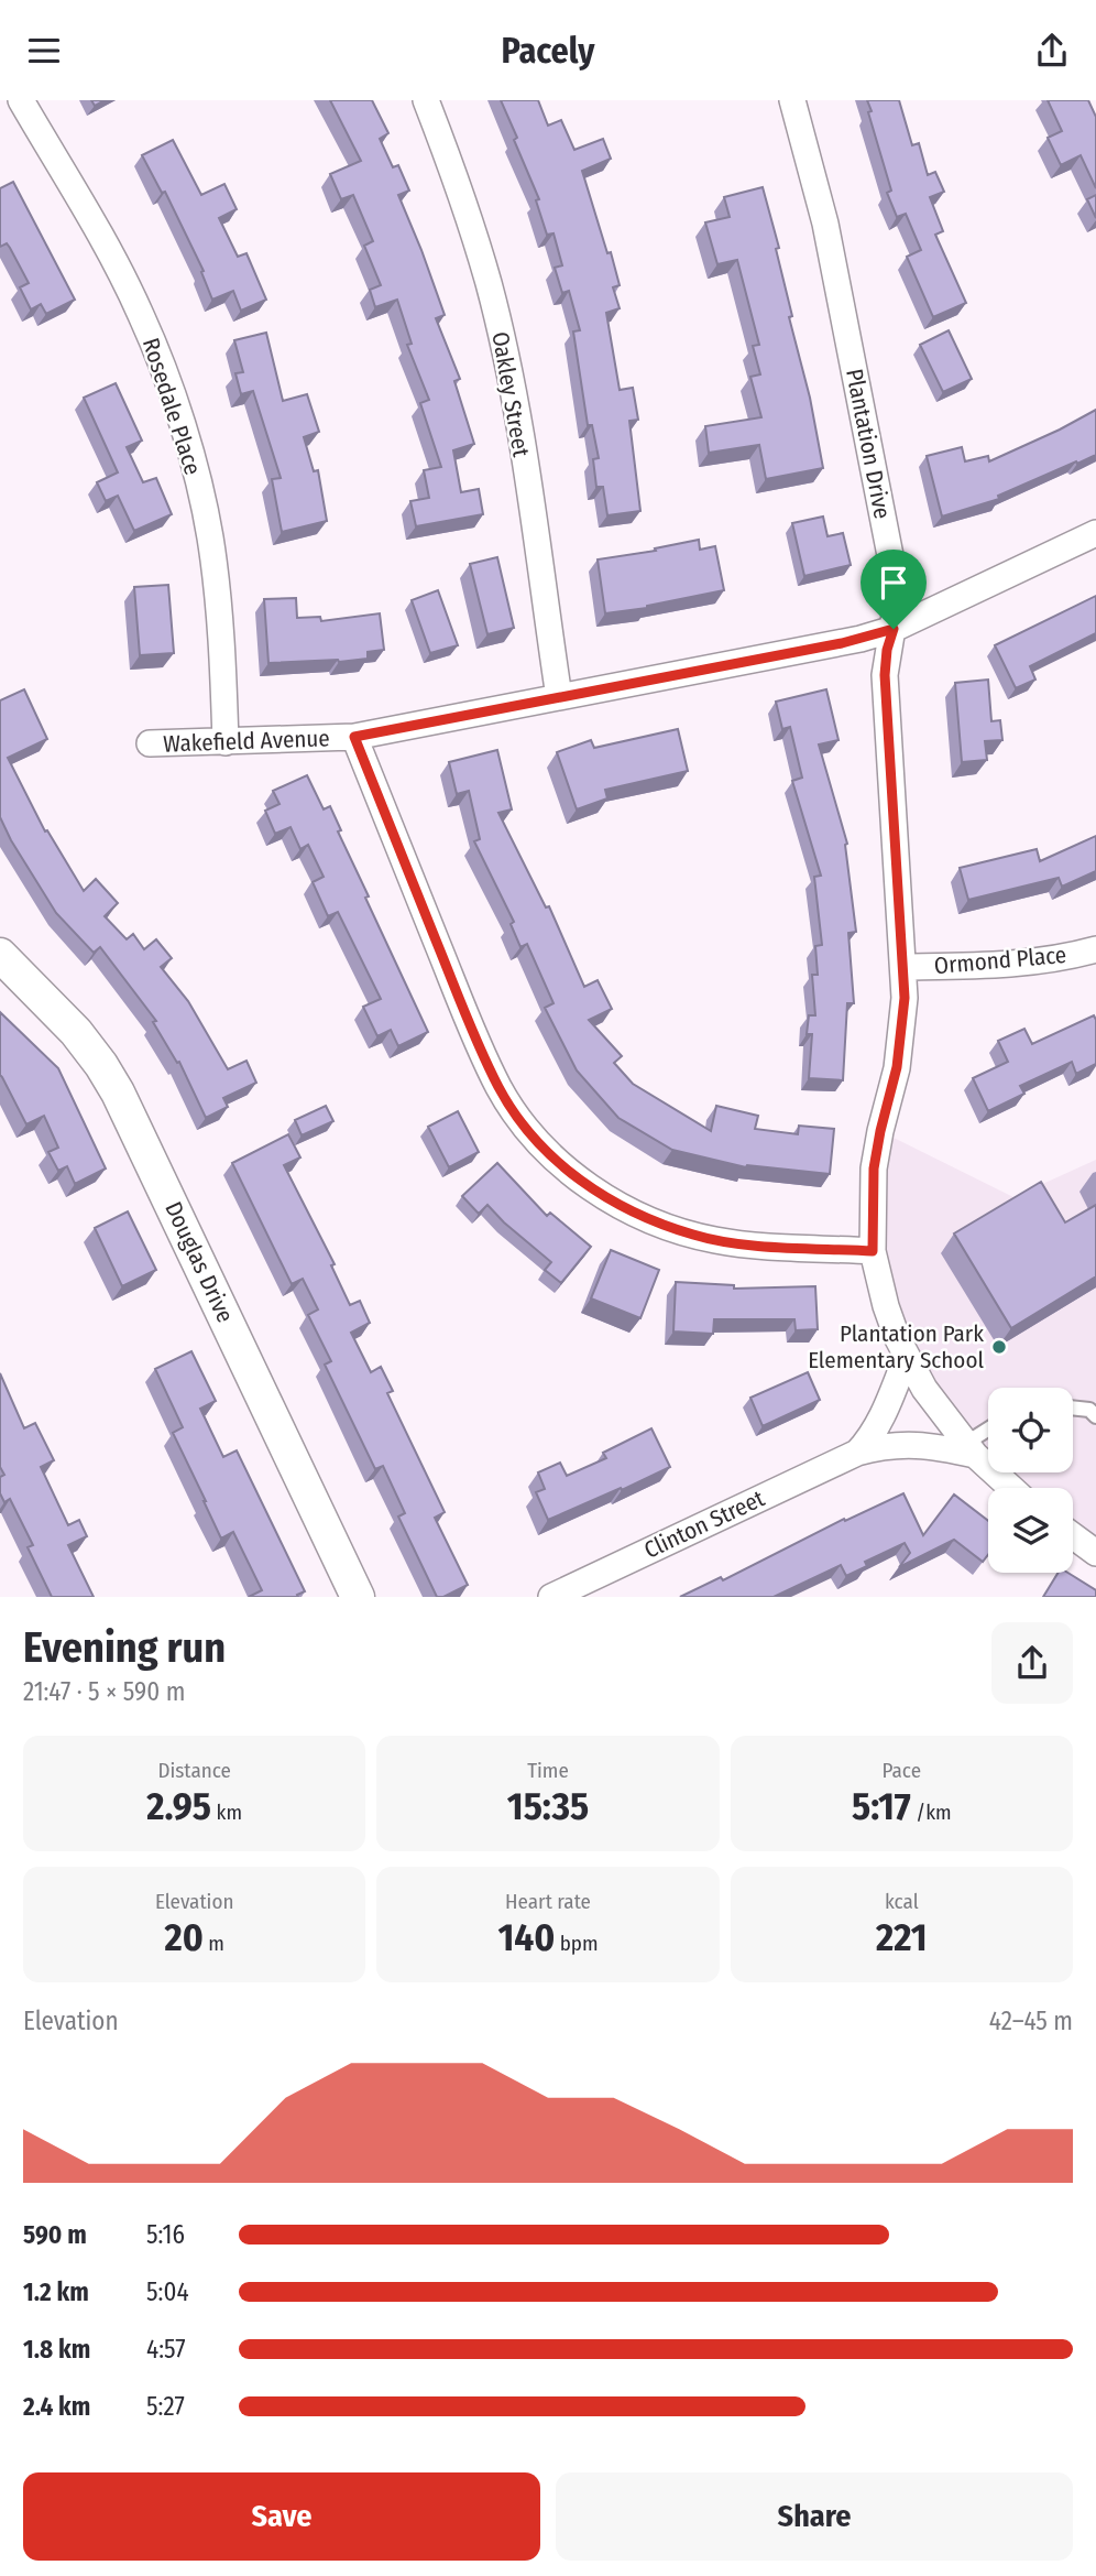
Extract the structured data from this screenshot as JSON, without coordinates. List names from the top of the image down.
{
  "streets": {
    "street": [
      "Oakley Street",
      "Rosedale Place",
      "Plantation Drive",
      "Wakefield Avenue",
      "Ormond Place",
      "Douglas Drive",
      "Clinton Street"
    ]
  },
  "crossings": [
    ["Oakley Street", "Wakefield Avenue"],
    ["Rosedale Place", "Wakefield Avenue"],
    ["Plantation Drive", "Wakefield Avenue"],
    ["Plantation Drive", "Ormond Place"],
    ["Plantation Drive", "Clinton Street"]
  ],
  "places": ["Plantation Park Elementary School"],
  "page": {
    "header": "Pacely",
    "heading": ["Evening run", "21:47 · 5 × 590 m"],
    "stats": [
      ["Distance", "2.95 km"],
      ["Time", "15:35"],
      ["Pace", "5:17 /km"],
      ["Elevation", "20 m"],
      ["Heart rate", "140 bpm"],
      ["kcal", "221"]
    ],
    "chart": ["Elevation", "42–45 m"],
    "list": [
      {
        "name": "590 m",
        "note": "5:16"
      },
      {
        "name": "1.2 km",
        "note": "5:04"
      },
      {
        "name": "1.8 km",
        "note": "4:57"
      },
      {
        "name": "2.4 km",
        "note": "5:27"
      }
    ],
    "buttons": ["Save", "Share"]
  }
}
